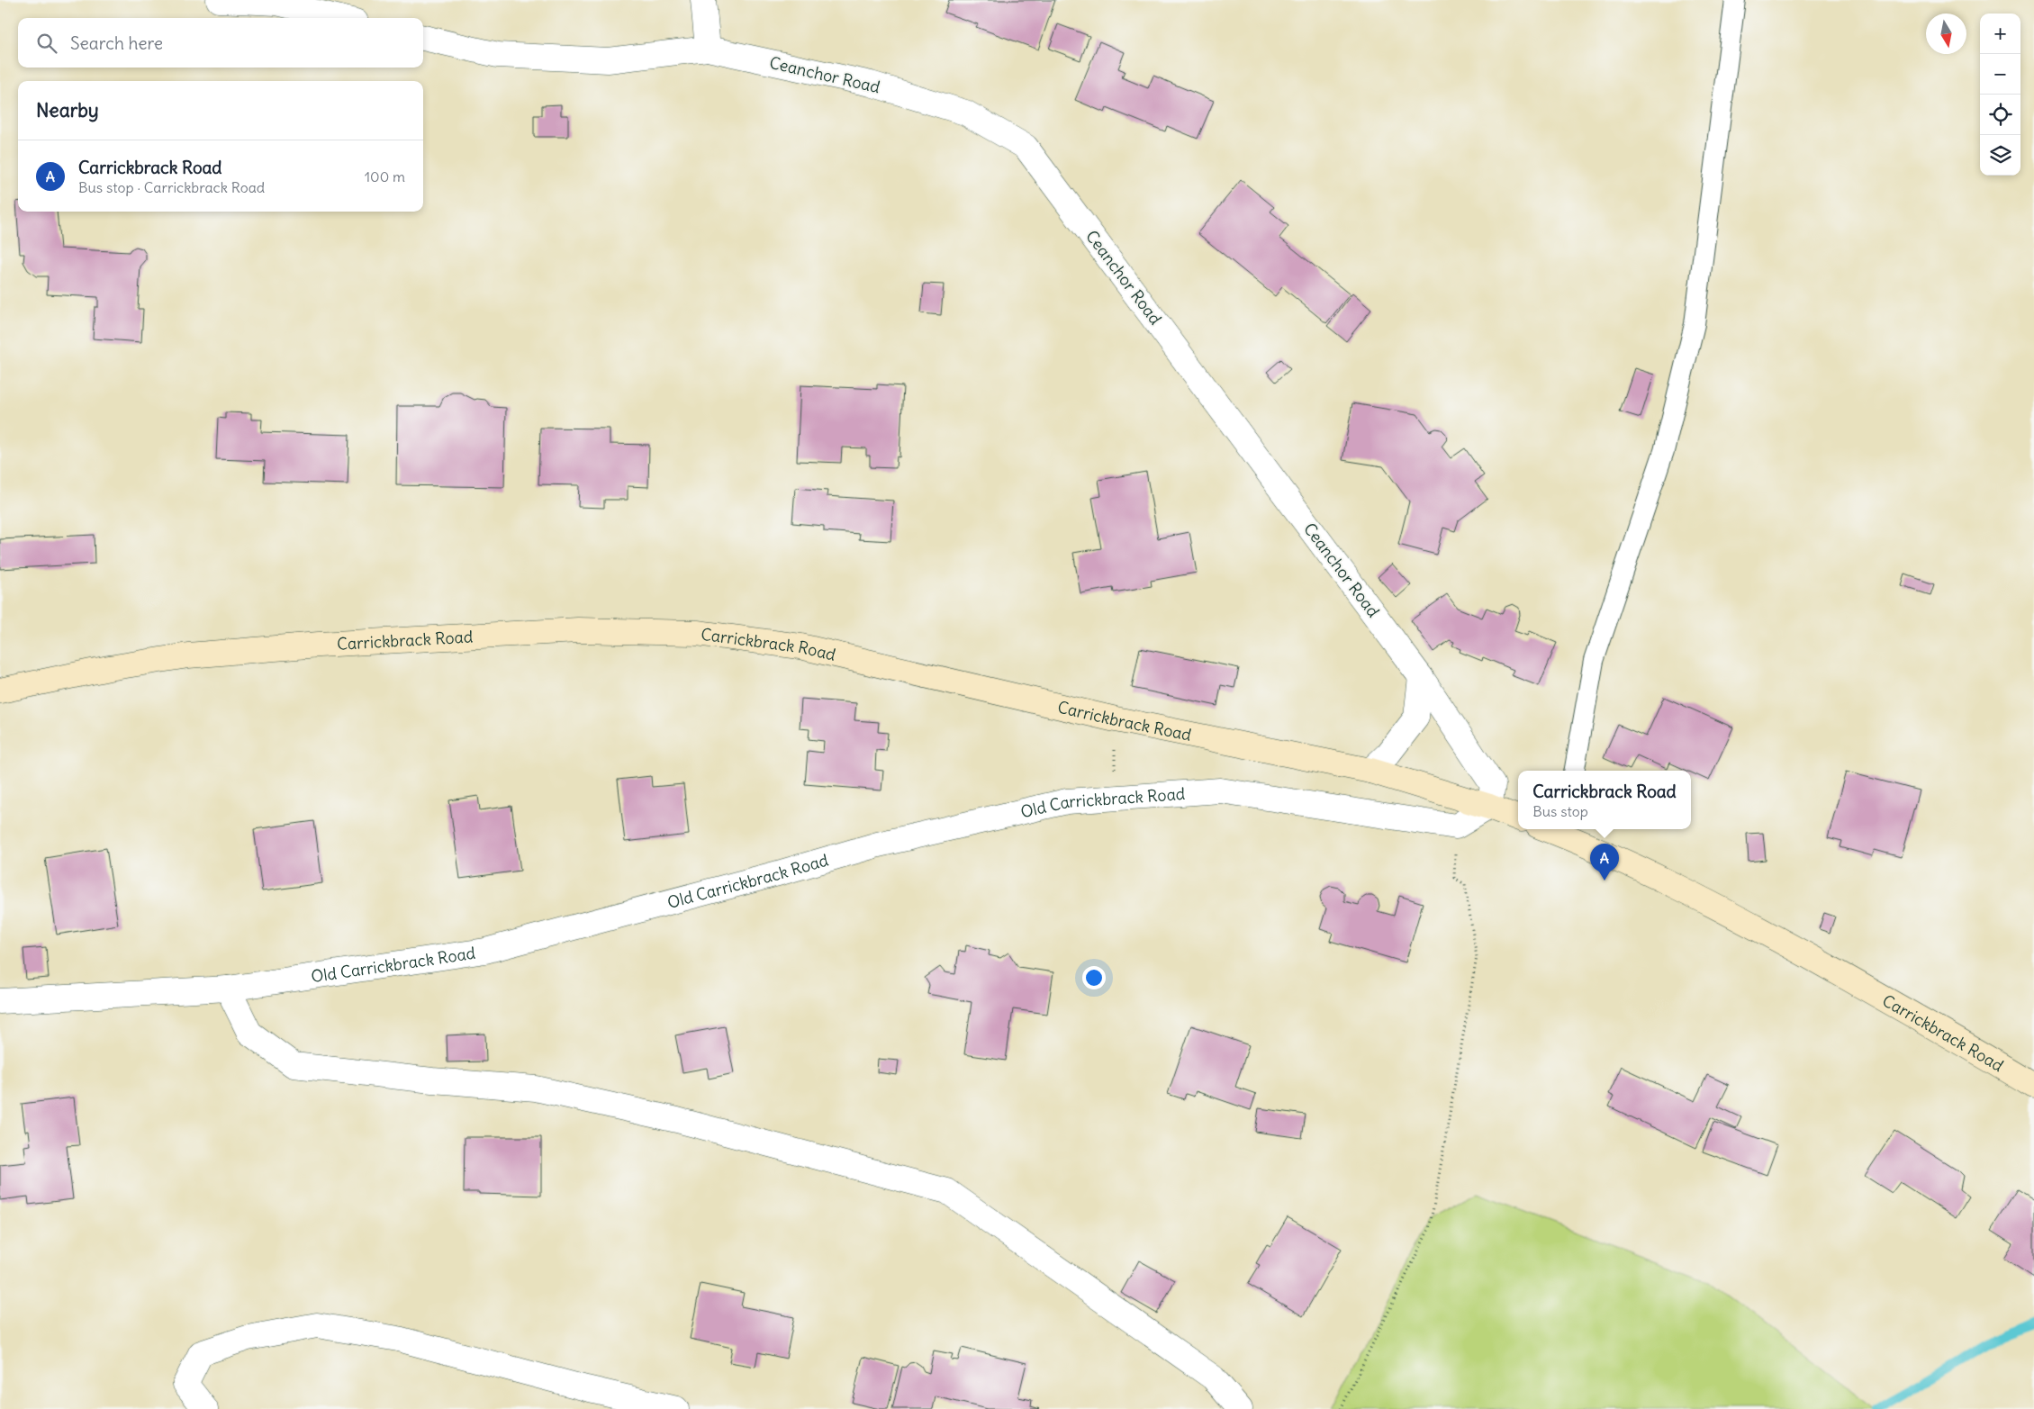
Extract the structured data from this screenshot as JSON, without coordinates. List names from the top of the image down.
{
  "streets": {
    "main road": ["Carrickbrack Road"],
    "street": ["Ceanchor Road", "Old Carrickbrack Road"]
  },
  "crossings": [
    ["Ceanchor Road", "Carrickbrack Road"],
    ["Ceanchor Road", "Old Carrickbrack Road"],
    ["Carrickbrack Road", "Old Carrickbrack Road"]
  ],
  "north": "bottom",
  "page": {
    "map_buttons": ["+", "−"],
    "search": "Search here",
    "heading": "Nearby",
    "list": [
      {
        "mark": "A",
        "name": "Carrickbrack Road",
        "note": "Bus stop · Carrickbrack Road",
        "value": "100 m"
      }
    ],
    "popup": ["Carrickbrack Road", "Bus stop"],
    "pins": "A"
  }
}
